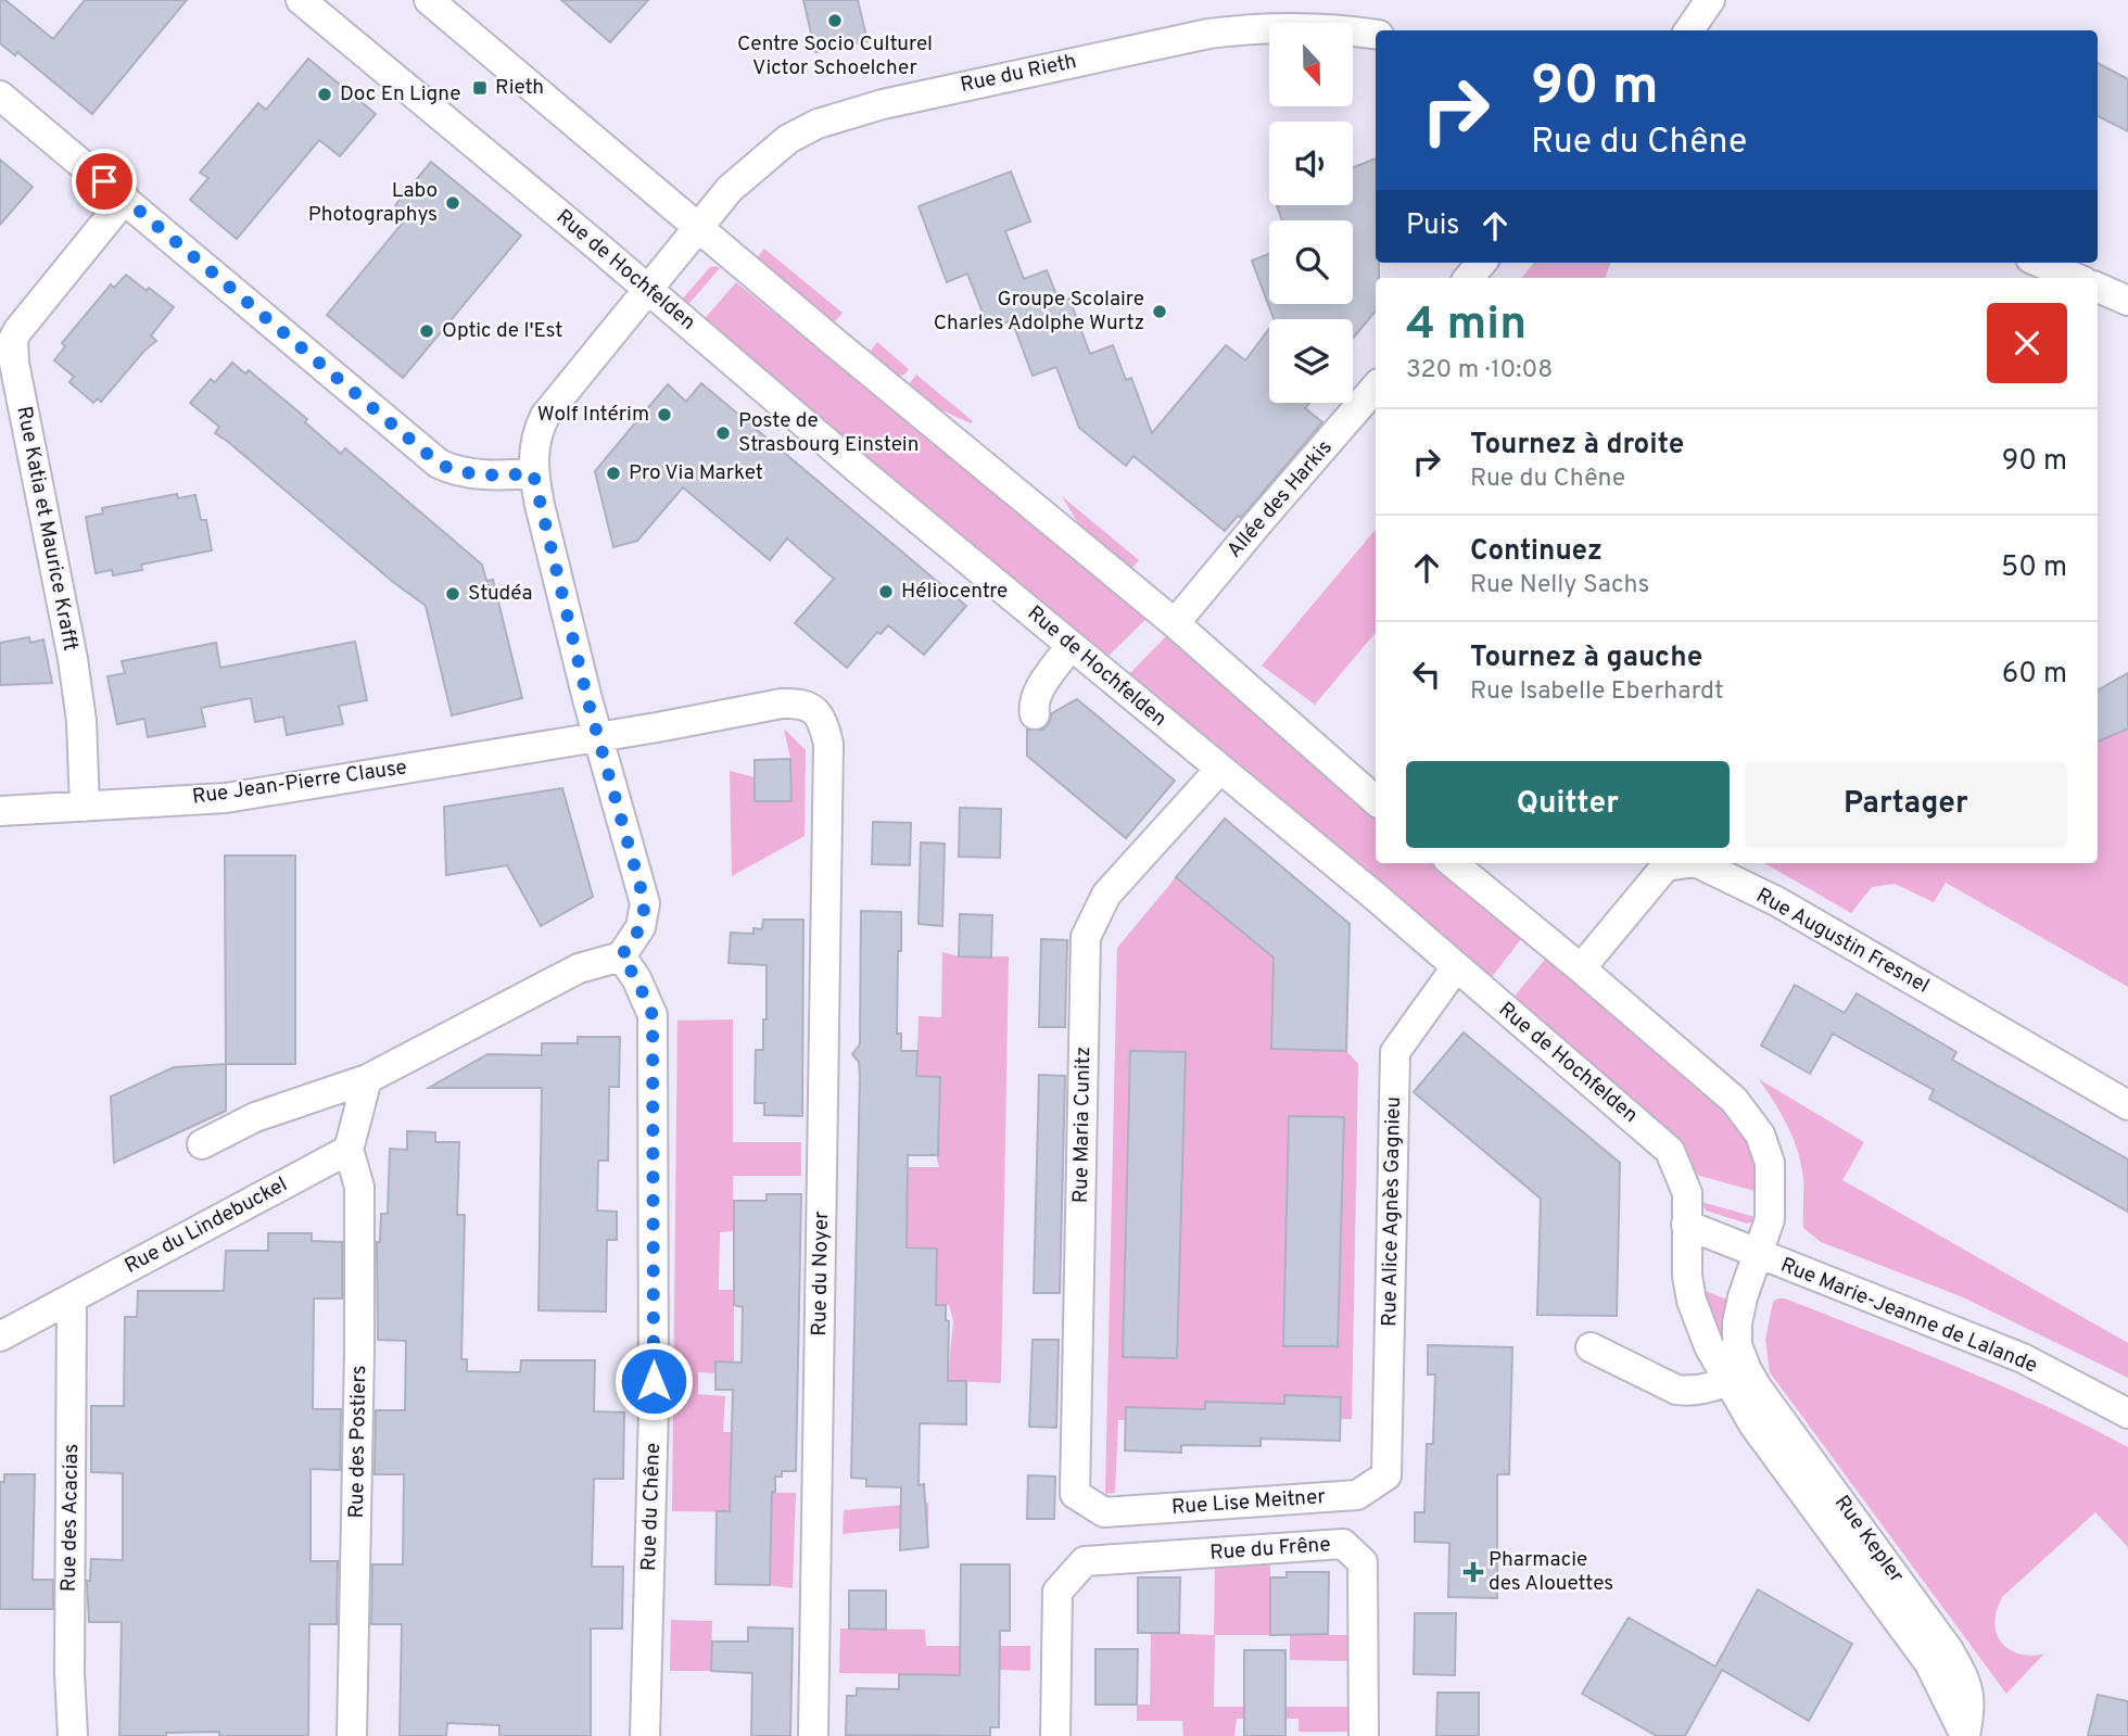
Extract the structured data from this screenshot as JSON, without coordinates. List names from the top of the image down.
{
  "streets": {
    "street": [
      "Rue du Rieth",
      "Rue de Hochfelden",
      "Allée des Harkis",
      "Rue Katia et Maurice Krafft",
      "Rue Jean-Pierre Clause",
      "Rue Augustin Fresnel",
      "Rue Maria Cunitz",
      "Rue Alice Agnès Gagnieu",
      "Rue du Lindebuckel",
      "Rue du Noyer",
      "Rue Marie-Jeanne de Lalande",
      "Rue des Postiers",
      "Rue Lise Meitner",
      "Rue du Chêne",
      "Rue des Acacias",
      "Rue Kepler",
      "Rue du Frêne"
    ]
  },
  "crossings": [
    ["Rue du Rieth", "Rue de Hochfelden"],
    ["Rue du Rieth", "Rue Jean-Pierre Clause"],
    ["Rue de Hochfelden", "Rue Maria Cunitz"],
    ["Rue de Hochfelden", "Rue Alice Agnès Gagnieu"],
    ["Rue de Hochfelden", "Rue Marie-Jeanne de Lalande"],
    ["Rue de Hochfelden", "Rue Kepler"],
    ["Rue Katia et Maurice Krafft", "Rue Jean-Pierre Clause"],
    ["Rue Jean-Pierre Clause", "Rue du Noyer"],
    ["Rue Maria Cunitz", "Rue Lise Meitner"],
    ["Rue Alice Agnès Gagnieu", "Rue Lise Meitner"],
    ["Rue du Lindebuckel", "Rue des Postiers"],
    ["Rue du Lindebuckel", "Rue des Acacias"]
  ],
  "places": {
    "other": [
      "Centre Socio Culturel Victor Schoelcher",
      "Doc En Ligne",
      "Labo Photographys",
      "Groupe Scolaire Charles Adolphe Wurtz",
      "Optic de l'Est",
      "Wolf Intérim",
      "Poste de Strasbourg Einstein",
      "Pro Via Market",
      "Héliocentre",
      "Studéa"
    ],
    "transit": ["Rieth"],
    "health": ["Pharmacie des Alouettes"]
  },
  "north": "bottom",
  "page": {
    "turn": ["90 m", "Rue du Chêne"],
    "then": "Puis",
    "heading": ["4 min", "320 m · 10:08"],
    "list": [
      {
        "name": "Tournez à droite",
        "note": "Rue du Chêne",
        "value": "90 m"
      },
      {
        "name": "Continuez",
        "note": "Rue Nelly Sachs",
        "value": "50 m"
      },
      {
        "name": "Tournez à gauche",
        "note": "Rue Isabelle Eberhardt",
        "value": "60 m"
      }
    ],
    "buttons": ["Quitter", "Partager"]
  }
}
